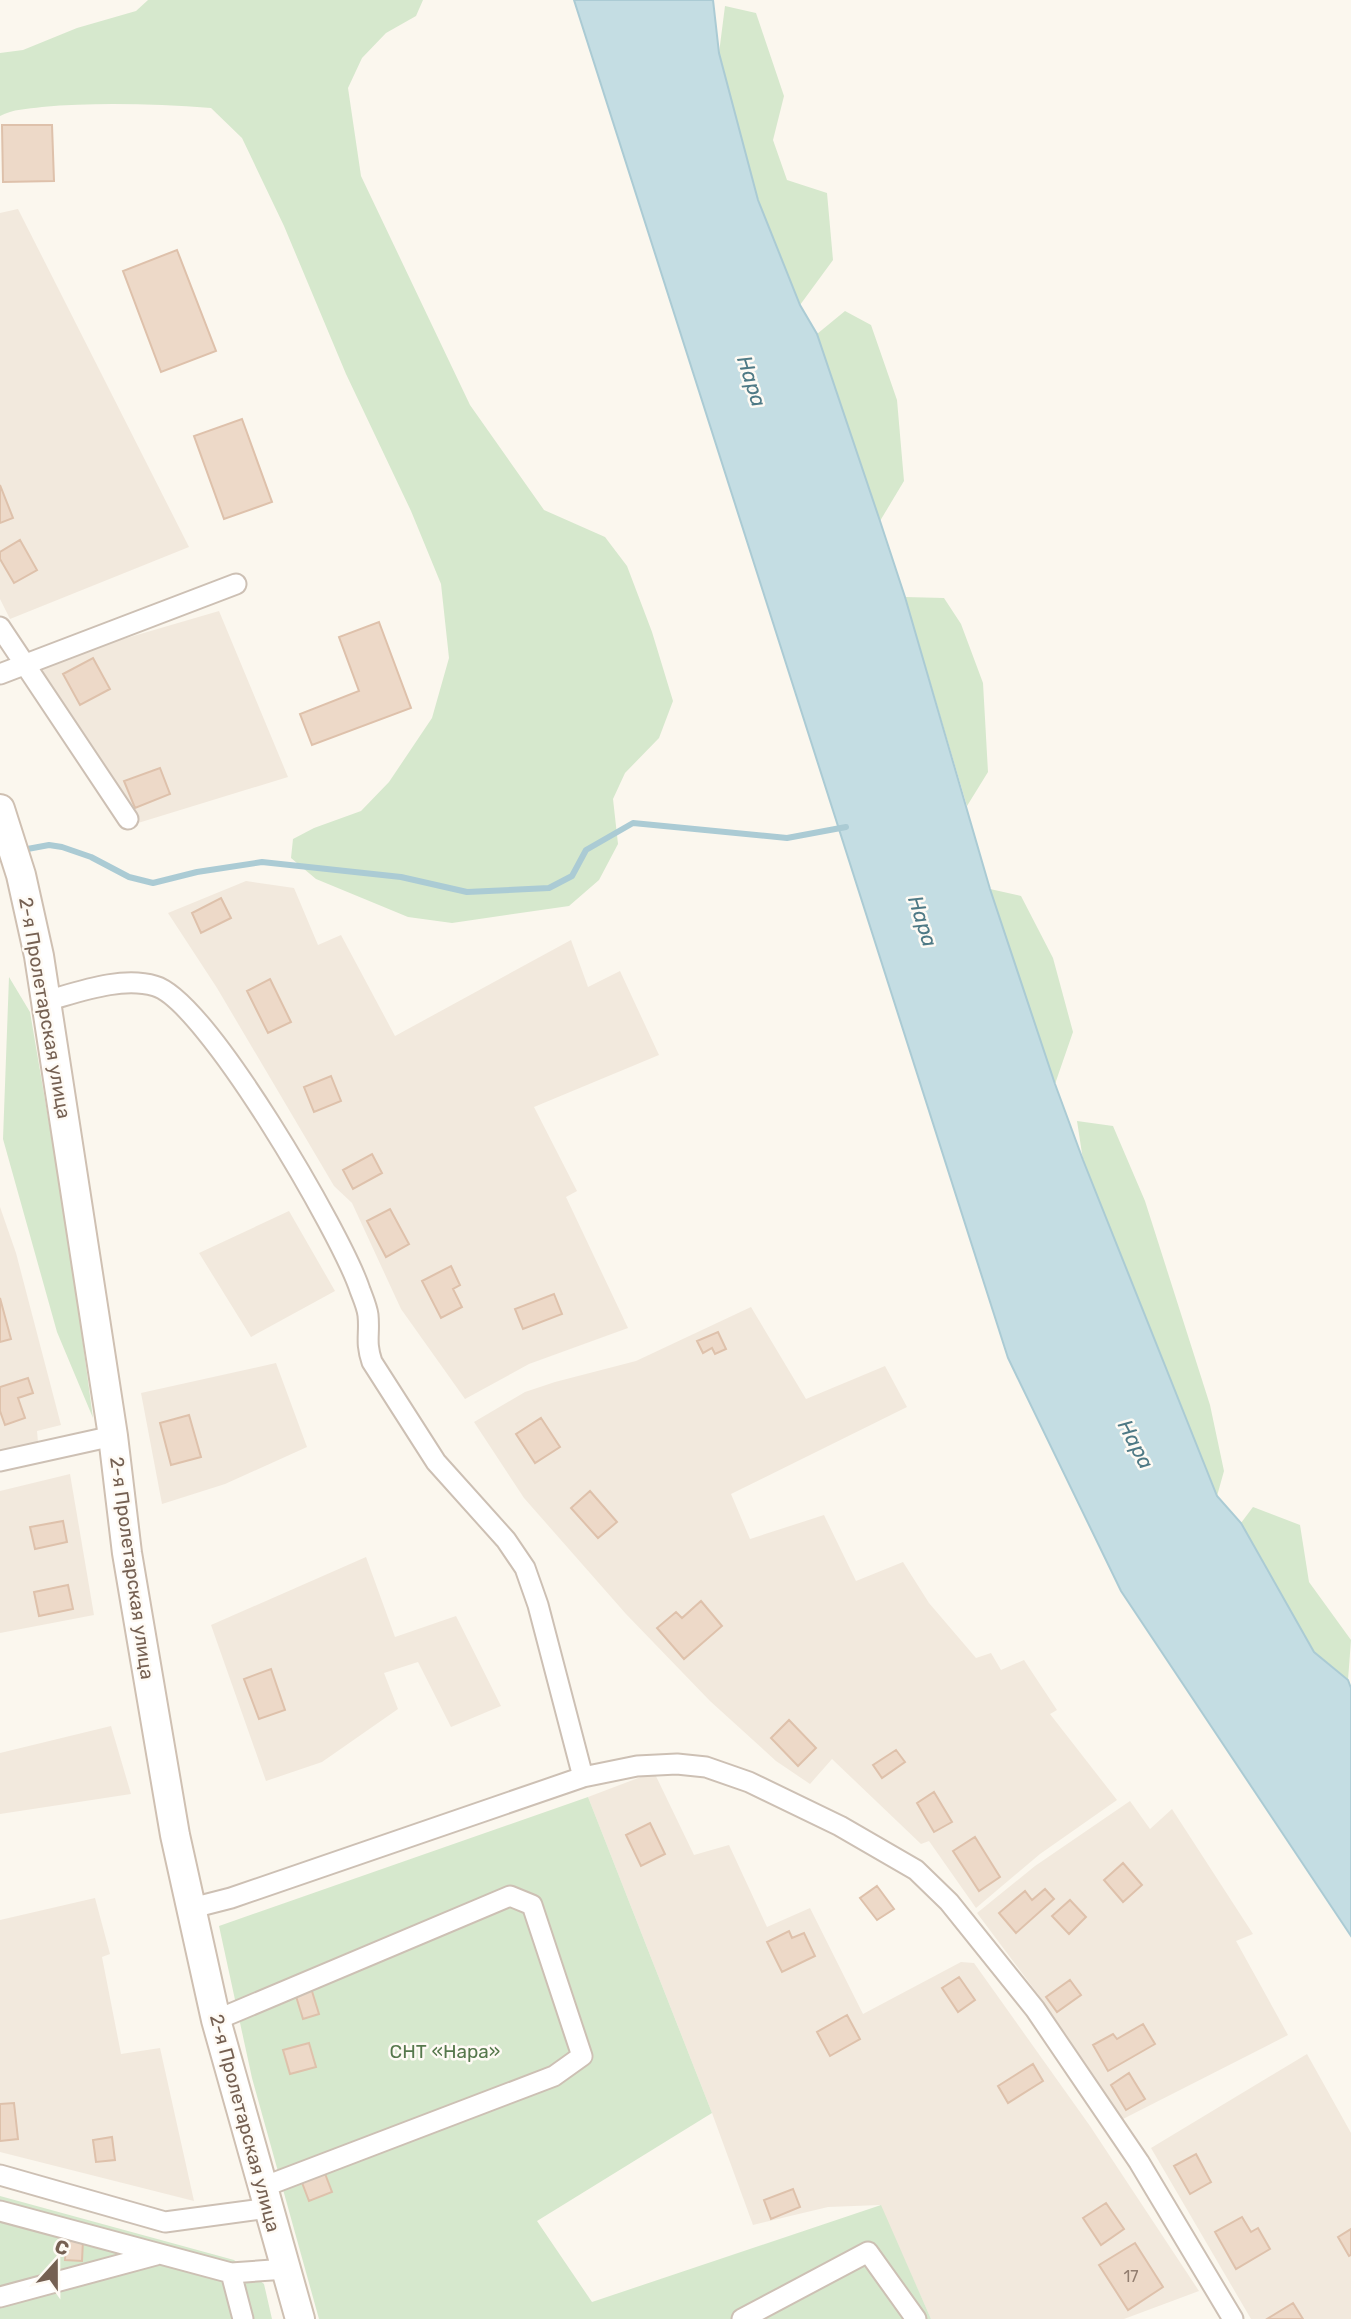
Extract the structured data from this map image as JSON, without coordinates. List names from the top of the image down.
{
  "streets": {
    "main road": ["2-я Пролетарская улица"]
  },
  "water": ["Нара"],
  "parks": ["СНТ «Нара»"],
  "house_numbers": ["17"],
  "north": "top"
}
